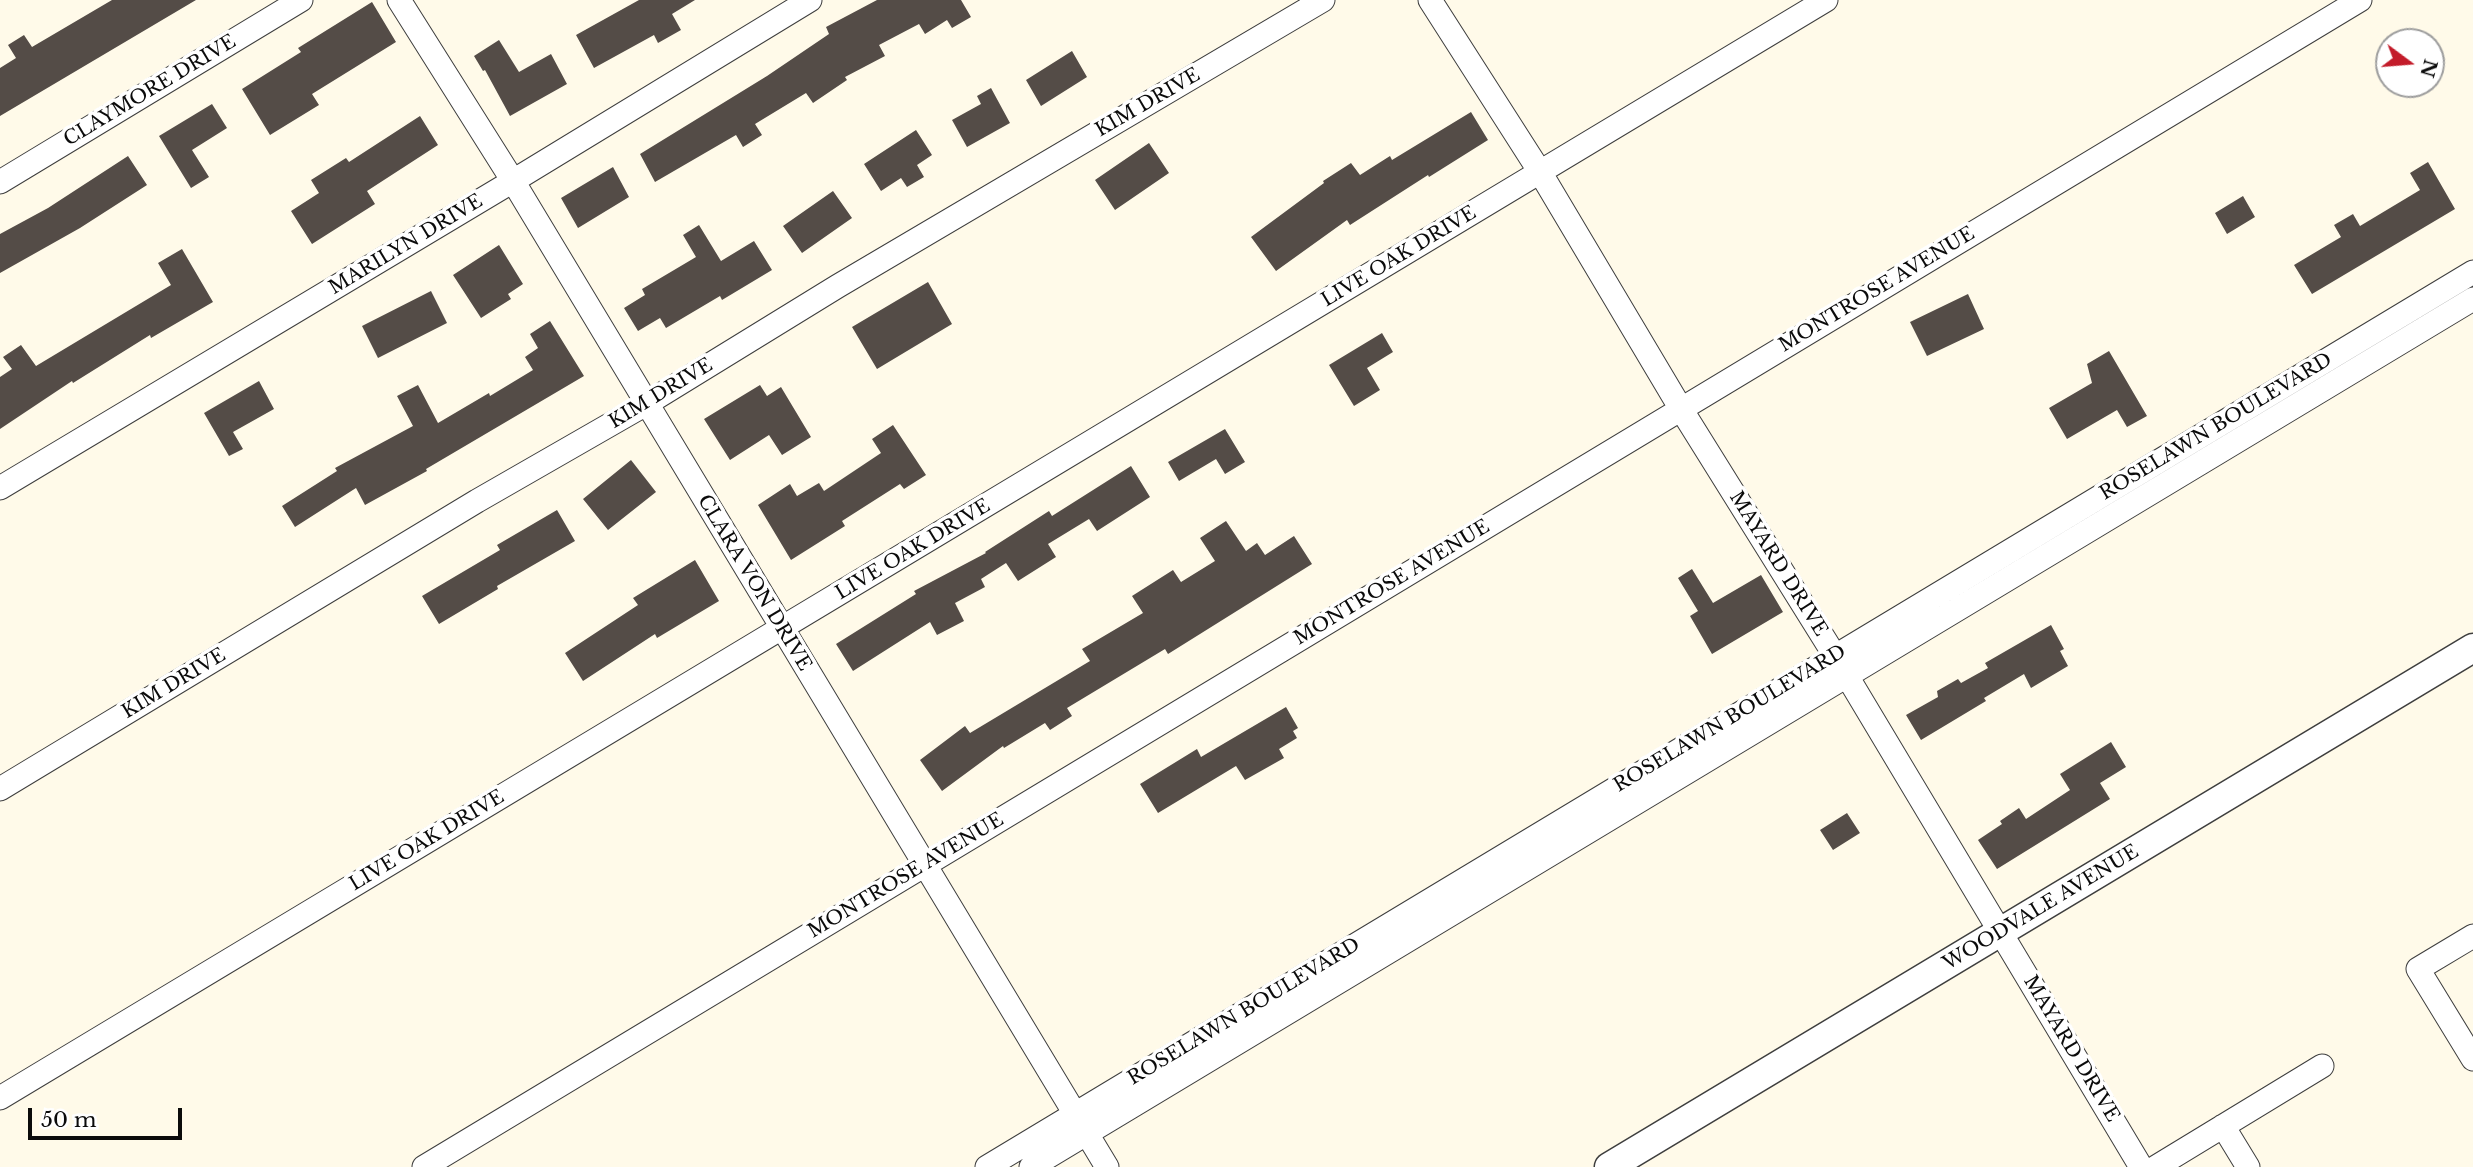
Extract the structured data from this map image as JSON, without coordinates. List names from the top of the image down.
{
  "streets": {
    "street": [
      "CLAYMORE DRIVE",
      "KIM DRIVE",
      "MARILYN DRIVE",
      "LIVE OAK DRIVE",
      "MONTROSE AVENUE",
      "ROSELAWN BOULEVARD",
      "MAYARD DRIVE",
      "CLARA VON DRIVE",
      "WOODVALE AVENUE"
    ]
  },
  "crossings": [
    ["KIM DRIVE", "CLARA VON DRIVE"],
    ["MARILYN DRIVE", "CLARA VON DRIVE"],
    ["LIVE OAK DRIVE", "MAYARD DRIVE"],
    ["LIVE OAK DRIVE", "CLARA VON DRIVE"],
    ["MONTROSE AVENUE", "MAYARD DRIVE"],
    ["MONTROSE AVENUE", "CLARA VON DRIVE"],
    ["ROSELAWN BOULEVARD", "MAYARD DRIVE"],
    ["ROSELAWN BOULEVARD", "CLARA VON DRIVE"],
    ["MAYARD DRIVE", "WOODVALE AVENUE"]
  ],
  "scale_bar": "50 m",
  "north": "right"
}
